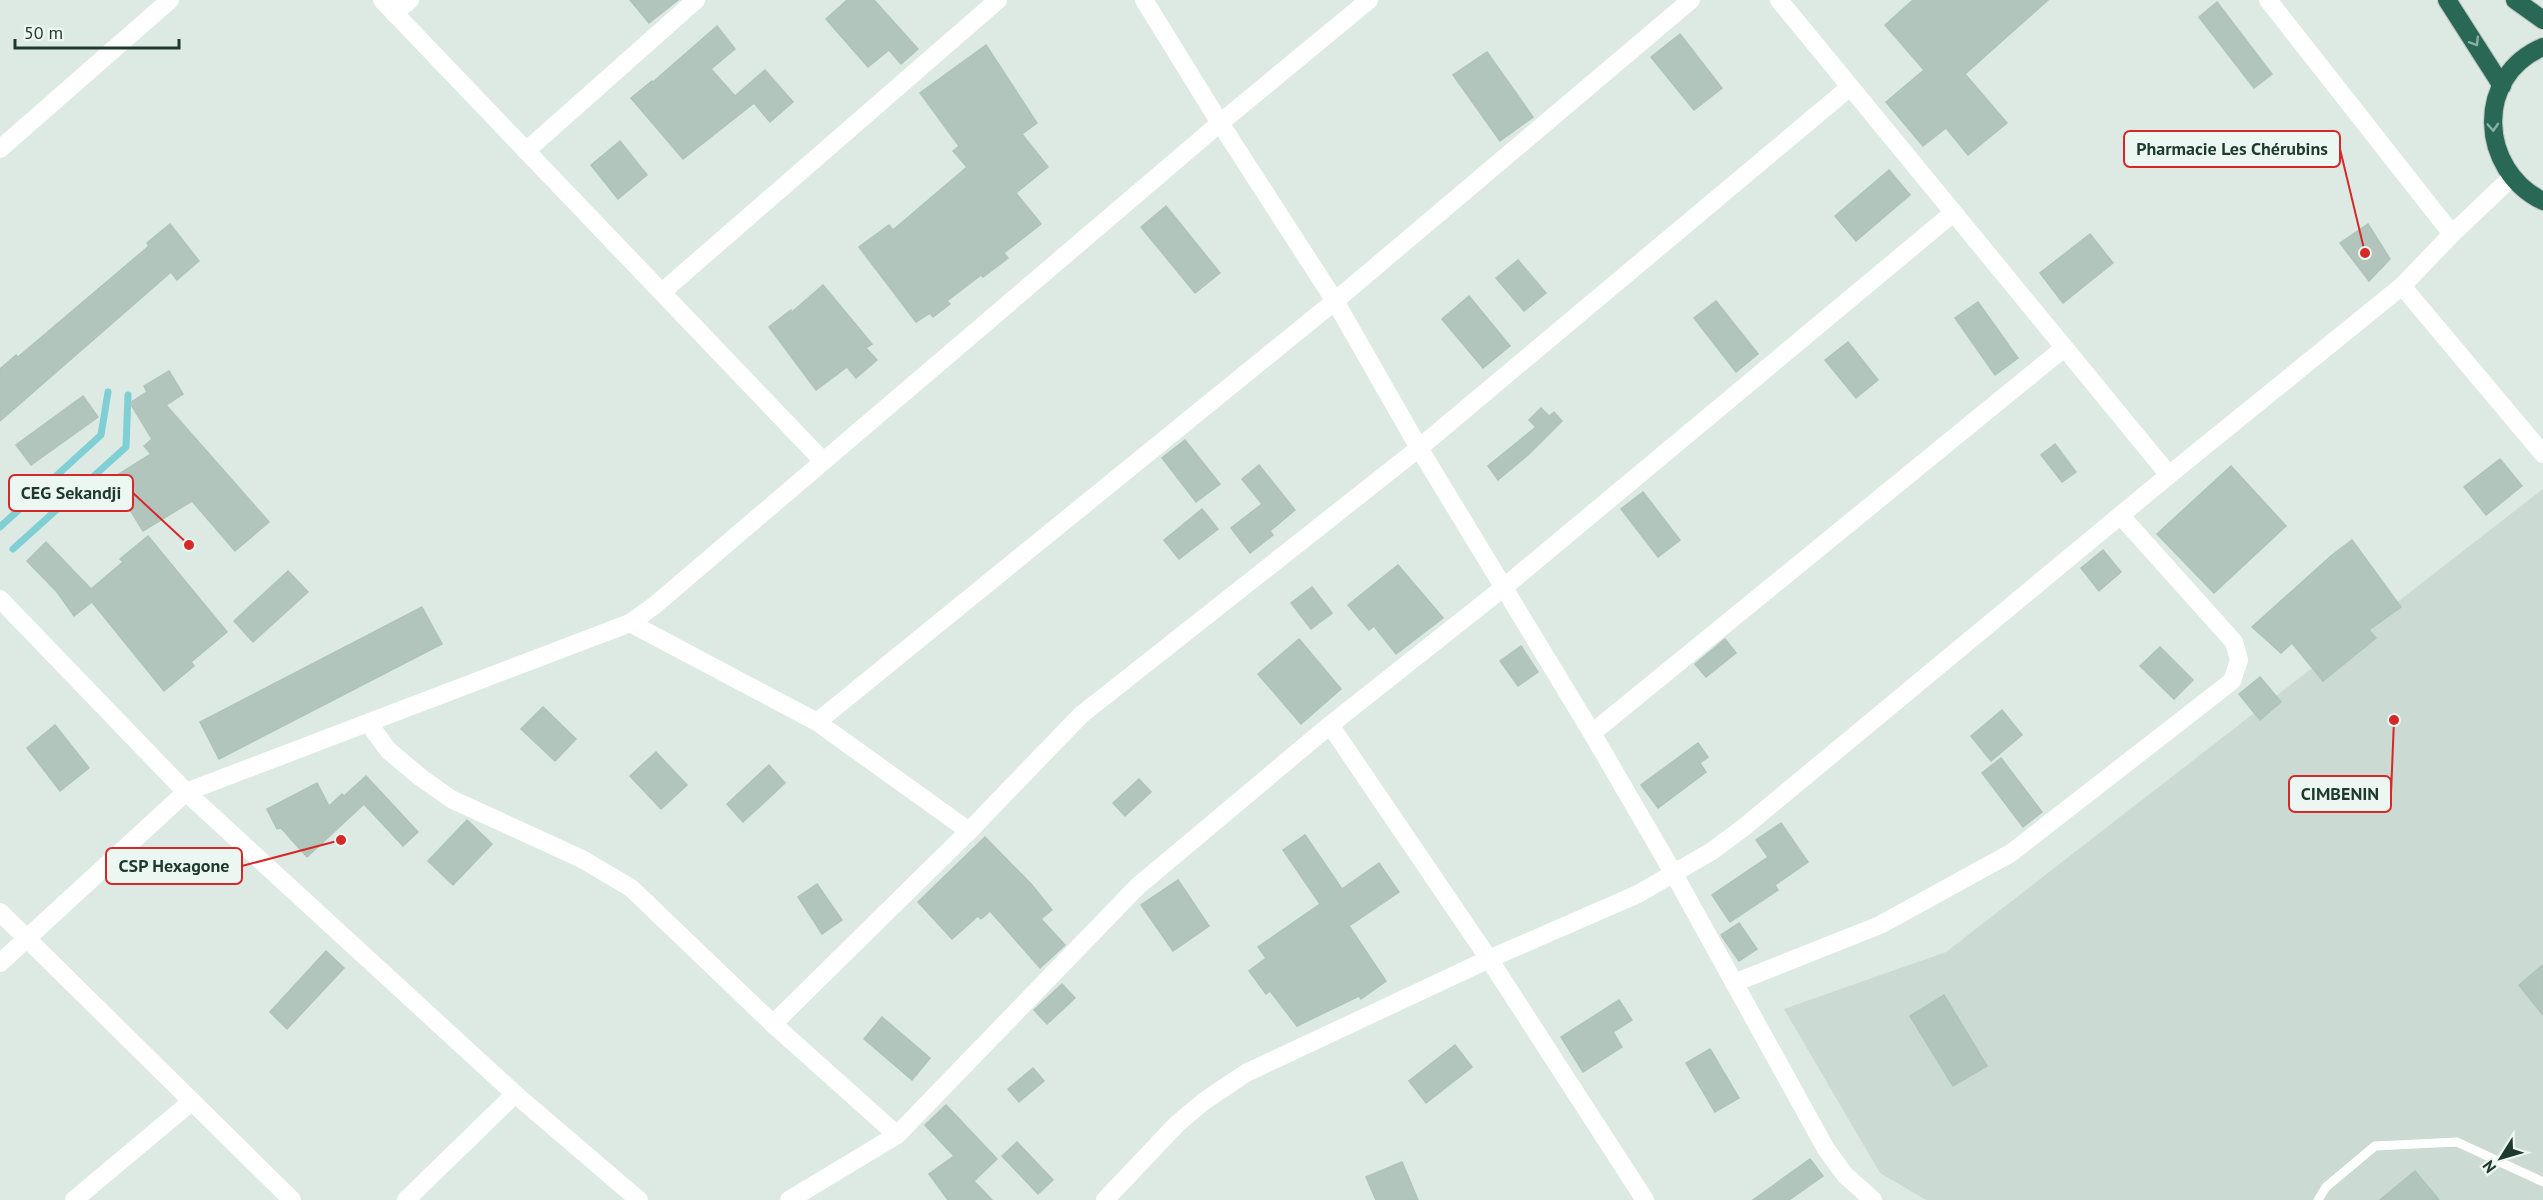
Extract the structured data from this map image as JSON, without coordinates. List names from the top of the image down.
{
  "places": [
    "Pharmacie Les Chérubins",
    "CEG Sekandji",
    "CIMBENIN",
    "CSP Hexagone"
  ],
  "scale_bar": "50 m",
  "north": "bottom left"
}
